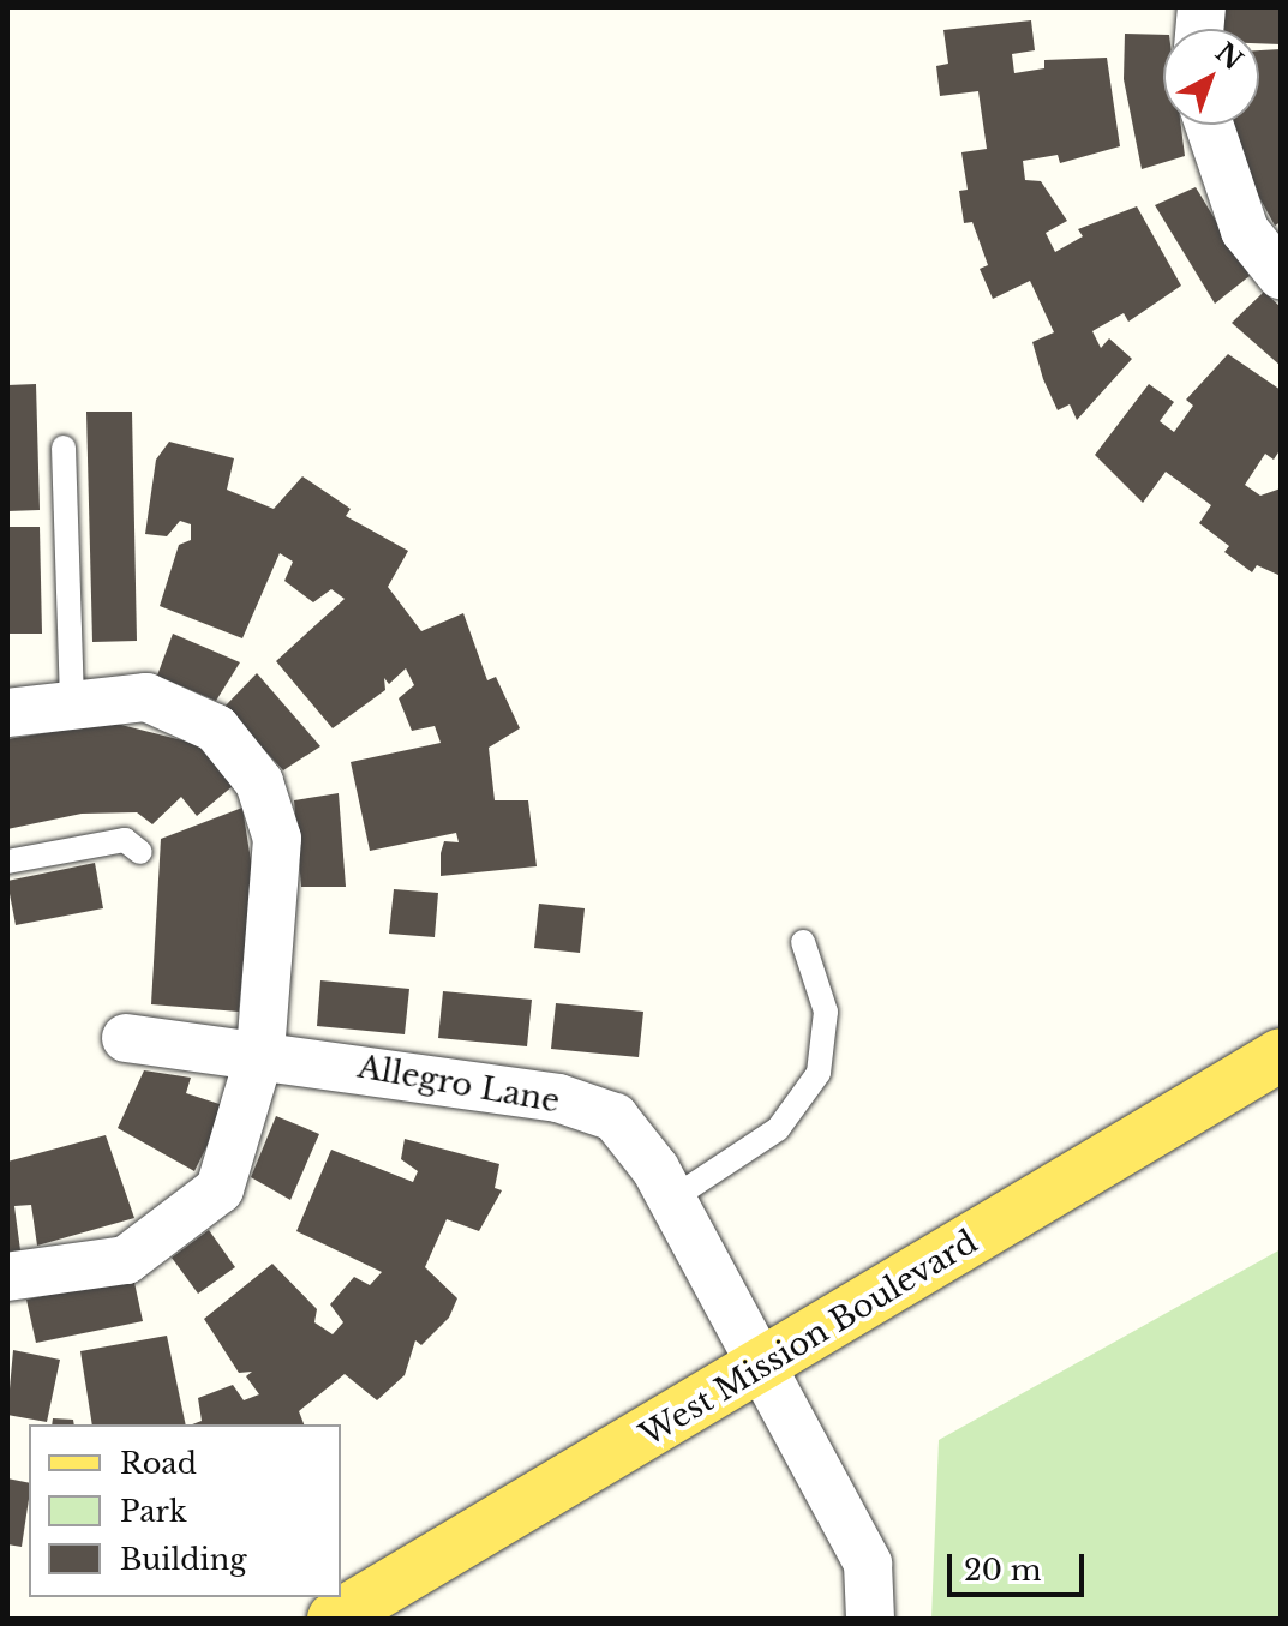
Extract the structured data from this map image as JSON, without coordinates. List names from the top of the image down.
{
  "streets": {
    "main road": ["West Mission Boulevard"],
    "street": ["Allegro Lane"]
  },
  "crossings": [
    ["Allegro Lane", "West Mission Boulevard"]
  ],
  "legend": ["Road", "Park", "Building"],
  "scale_bar": "20 m",
  "north": "top right"
}
